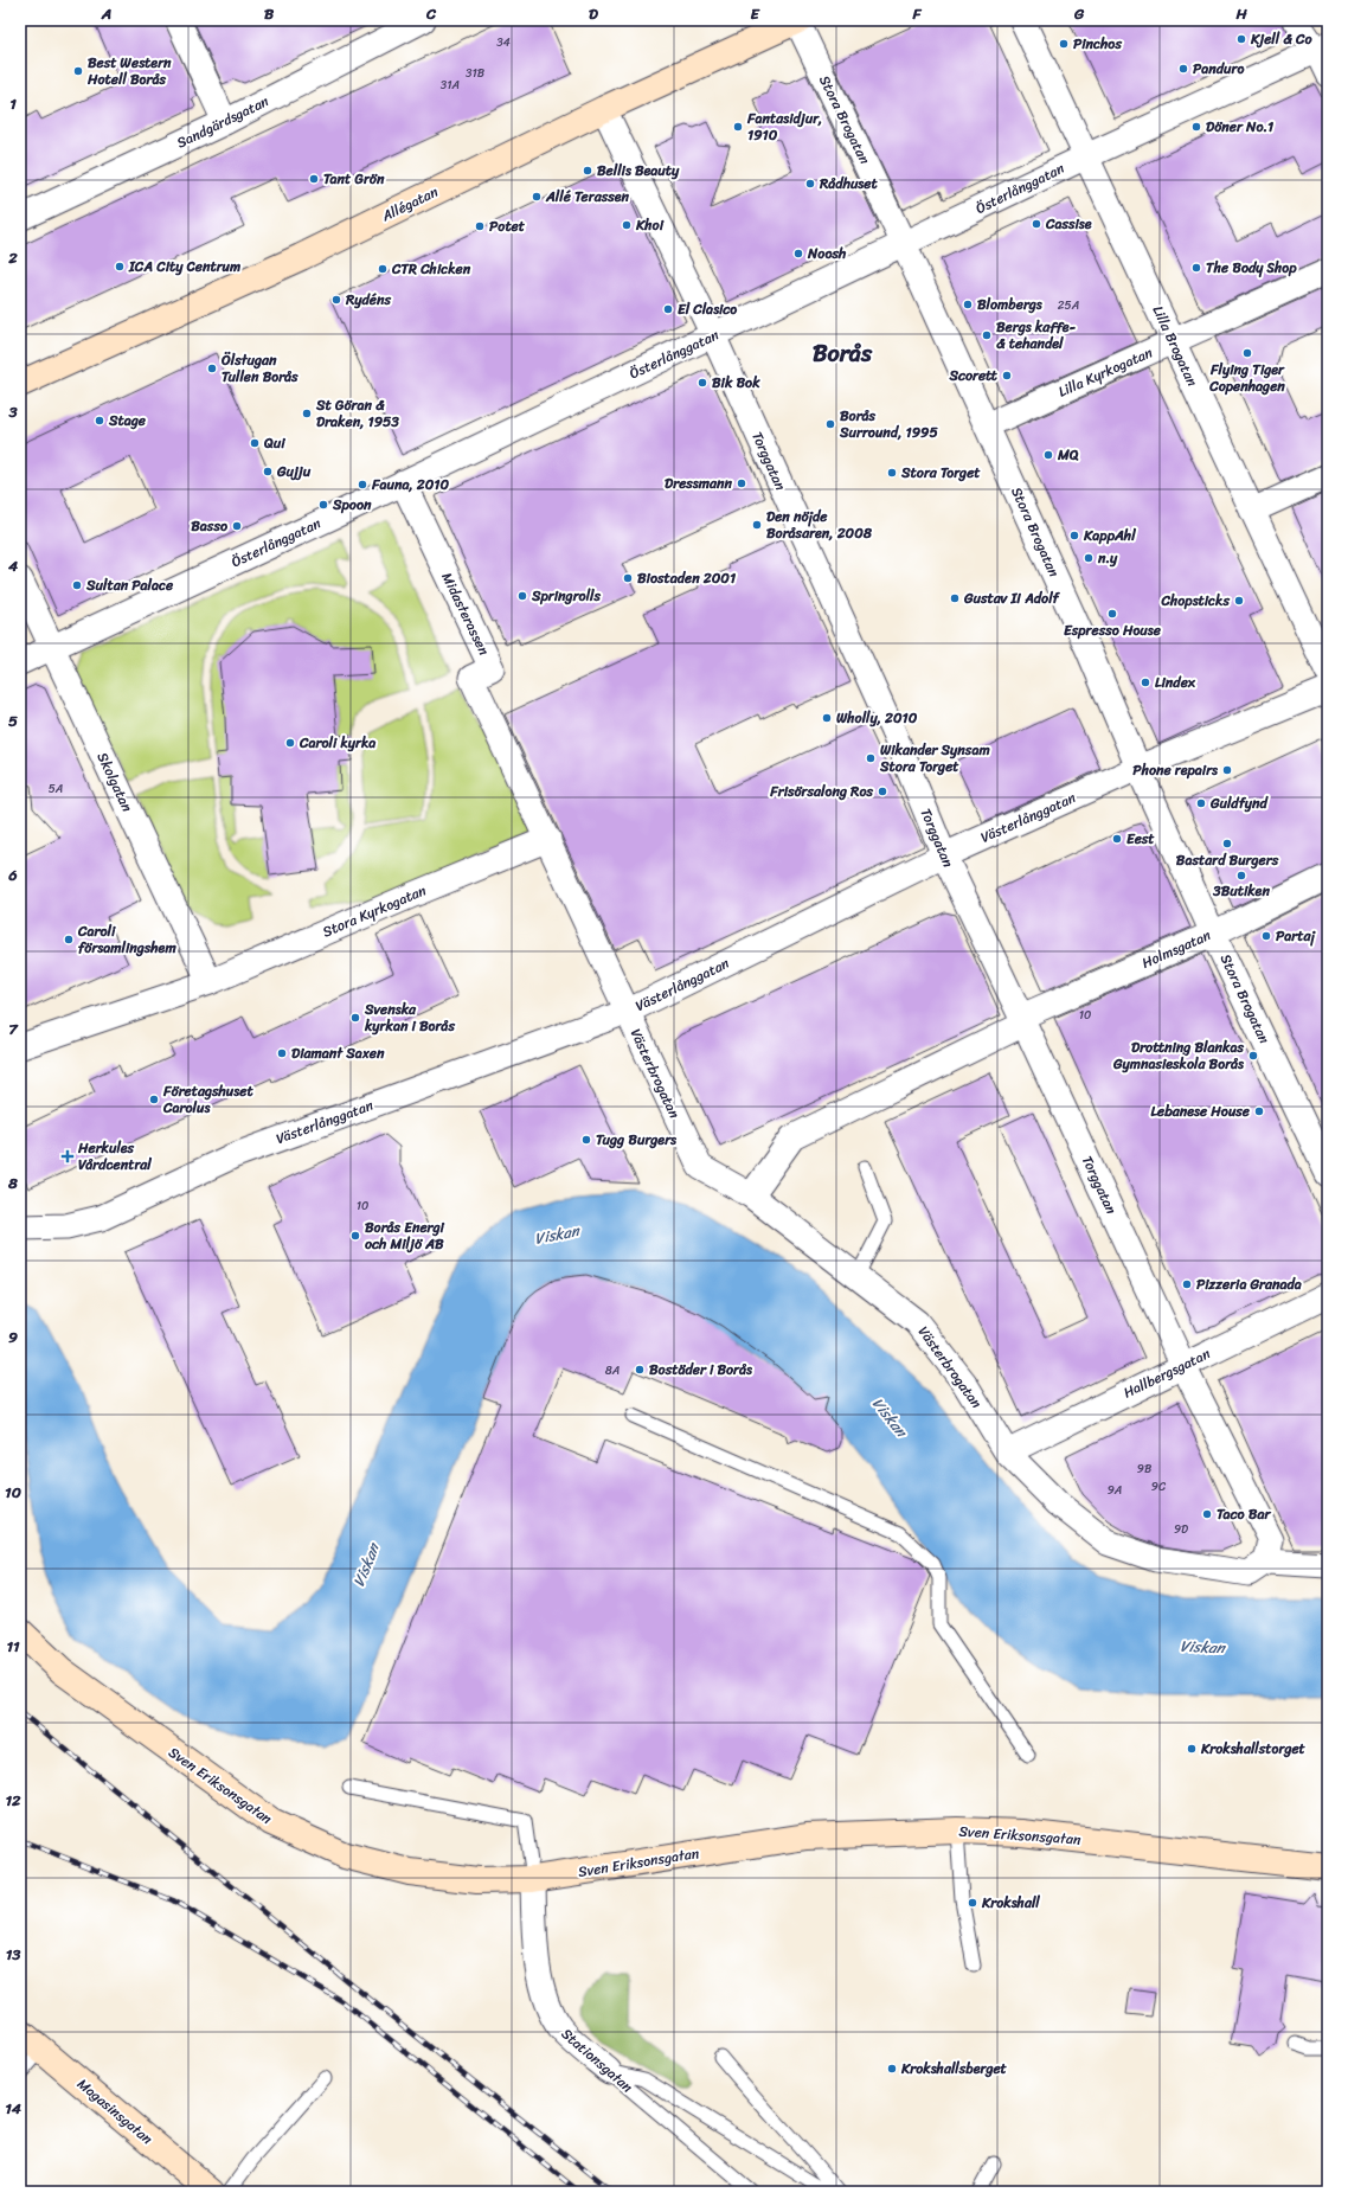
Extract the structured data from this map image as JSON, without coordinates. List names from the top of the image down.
{
  "streets": {
    "street": [
      "Stora Brogatan",
      "Sandgärdsgatan",
      "Österlånggatan",
      "Allégatan",
      "Lilla Brogatan",
      "Lilla Kyrkogatan",
      "Torggatan",
      "Midasterassen",
      "Skolgatan",
      "Västerlånggatan",
      "Stora Kyrkogatan",
      "Holmsgatan",
      "Västerbrogatan",
      "Hallbergsgatan",
      "Sven Eriksonsgatan",
      "Stationsgatan",
      "Magasinsgatan"
    ]
  },
  "crossings": [
    ["Stora Brogatan", "Österlånggatan"],
    ["Stora Brogatan", "Allégatan"],
    ["Stora Brogatan", "Lilla Kyrkogatan"],
    ["Stora Brogatan", "Västerlånggatan"],
    ["Stora Brogatan", "Holmsgatan"],
    ["Österlånggatan", "Lilla Brogatan"],
    ["Österlånggatan", "Torggatan"],
    ["Österlånggatan", "Midasterassen"],
    ["Österlånggatan", "Skolgatan"],
    ["Allégatan", "Torggatan"],
    ["Lilla Brogatan", "Lilla Kyrkogatan"],
    ["Torggatan", "Västerlånggatan"],
    ["Torggatan", "Holmsgatan"],
    ["Torggatan", "Västerbrogatan"],
    ["Torggatan", "Hallbergsgatan"],
    ["Midasterassen", "Stora Kyrkogatan"],
    ["Skolgatan", "Stora Kyrkogatan"],
    ["Västerlånggatan", "Västerbrogatan"],
    ["Holmsgatan", "Västerbrogatan"],
    ["Västerbrogatan", "Hallbergsgatan"],
    ["Sven Eriksonsgatan", "Stationsgatan"]
  ],
  "districts": ["Borås"],
  "water": ["Viskan"],
  "places": {
    "other": [
      "Kjell & Co",
      "Pinchos",
      "Panduro",
      "Best Western Hotell Borås",
      "Fantasidjur, 1910",
      "Döner No.1",
      "Bellis Beauty",
      "Tant Grön",
      "Rådhuset",
      "Allé Terassen",
      "Cassise",
      "Khoi",
      "Potet",
      "Noosh",
      "ICA City Centrum",
      "The Body Shop",
      "CTR Chicken",
      "Rydéns",
      "Blombergs",
      "El Clasico",
      "Bergs kaffe- & tehandel",
      "Flying Tiger Copenhagen",
      "Ölstugan Tullen Borås",
      "Scorett",
      "Bik Bok",
      "St Göran & Draken, 1953",
      "Stage",
      "Borås Surround, 1995",
      "Qui",
      "MQ",
      "Gujju",
      "Stora Torget",
      "Dressmann",
      "Fauna, 2010",
      "Spoon",
      "Den nöjde Boråsaren, 2008",
      "Basso",
      "KappAhl",
      "n.y",
      "Biostaden 2001",
      "Sultan Palace",
      "Springrolls",
      "Gustav II Adolf",
      "Chopsticks",
      "Espresso House",
      "Lindex",
      "Wholly, 2010",
      "Caroli kyrka",
      "Wikander Synsam Stora Torget",
      "Phone repairs",
      "Frisörsalong Ros",
      "Guldfynd",
      "Eest",
      "Bastard Burgers",
      "3Butiken",
      "Partaj",
      "Caroli församlingshem",
      "Svenska kyrkan i Borås",
      "Diamant Saxen",
      "Drottning Blankas Gymnasieskola Borås",
      "Företagshuset Carolus",
      "Lebanese House",
      "Tugg Burgers",
      "Borås Energi och Miljö AB",
      "Pizzeria Granada",
      "Bostäder i Borås",
      "Taco Bar",
      "Krokshallstorget",
      "Krokshall",
      "Krokshallsberget"
    ],
    "health": ["Herkules Vårdcentral"]
  },
  "house_numbers": [
    "34",
    "31B",
    "31A",
    "25A",
    "5A",
    "10",
    "10",
    "8A",
    "9B",
    "9C",
    "9A",
    "9D"
  ],
  "grid": {
    "columns": [
      "A",
      "B",
      "C",
      "D",
      "E",
      "F",
      "G",
      "H"
    ],
    "rows": [
      "1",
      "2",
      "3",
      "4",
      "5",
      "6",
      "7",
      "8",
      "9",
      "10",
      "11",
      "12",
      "13",
      "14"
    ]
  }
}
